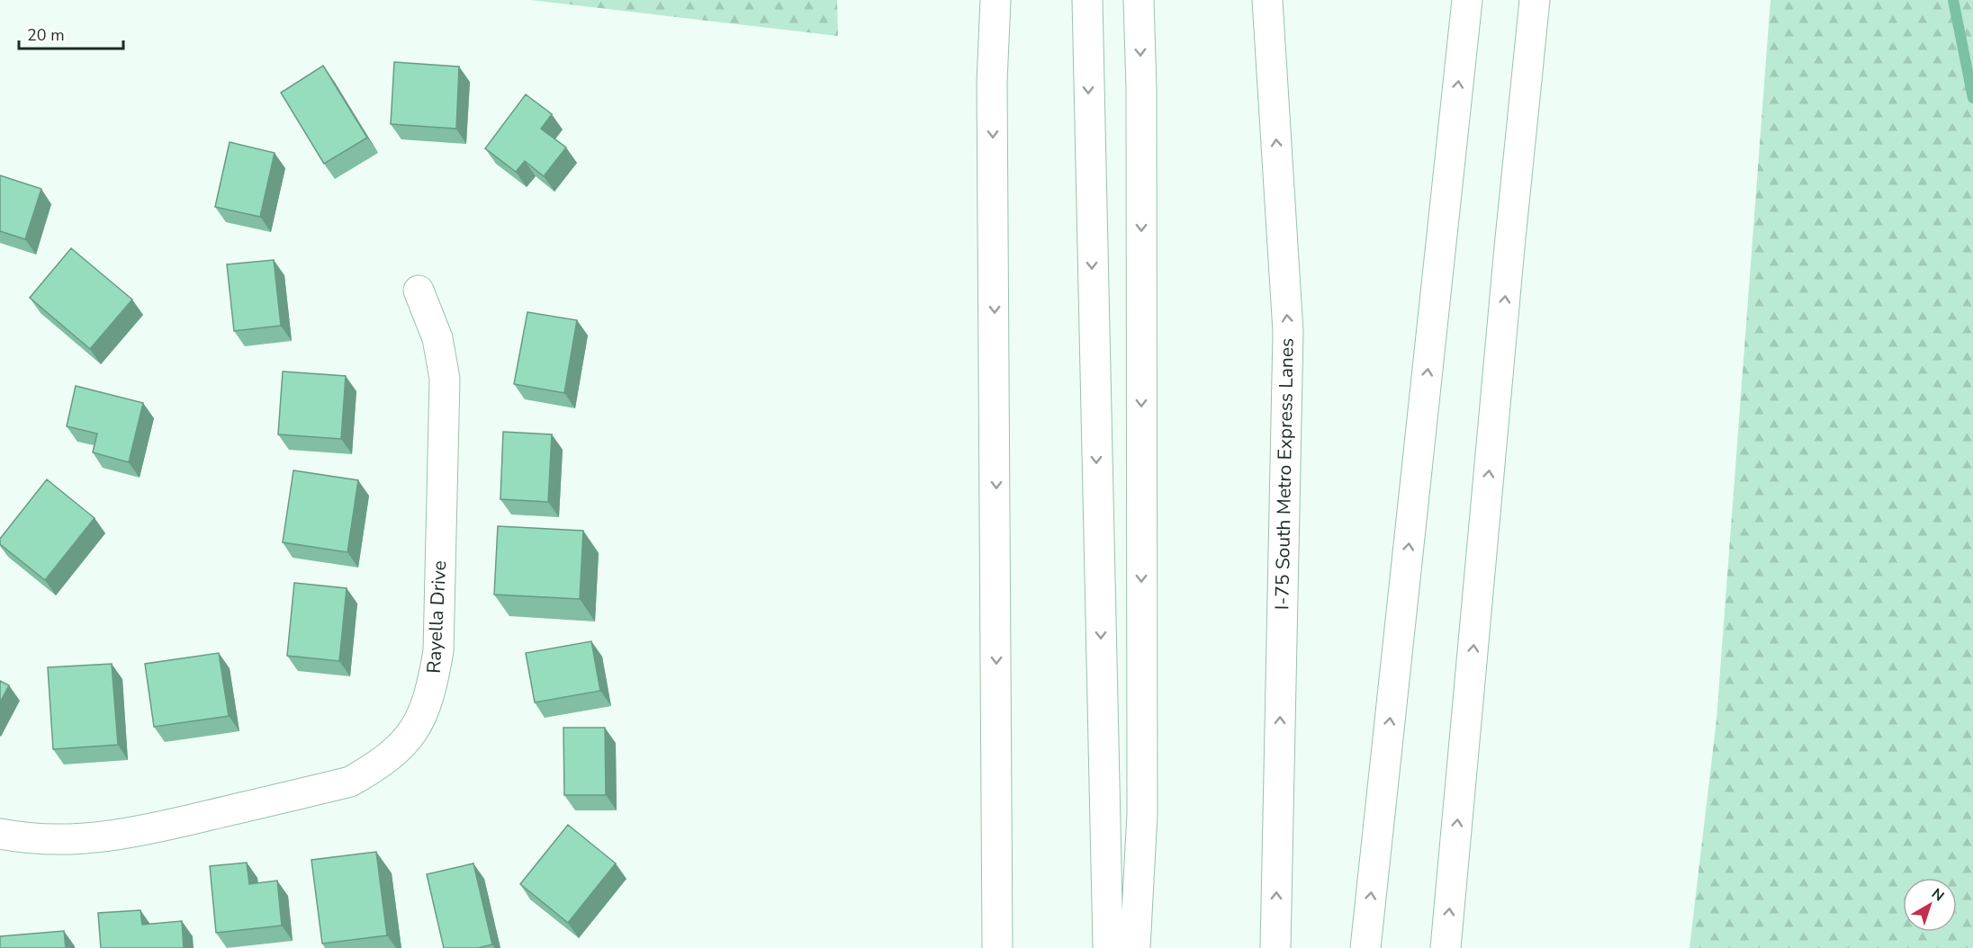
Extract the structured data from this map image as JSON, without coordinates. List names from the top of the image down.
{
  "streets": {
    "main road": ["I-75 South Metro Express Lanes", "Rayella Drive"]
  },
  "scale_bar": "20 m",
  "north": "top right"
}
